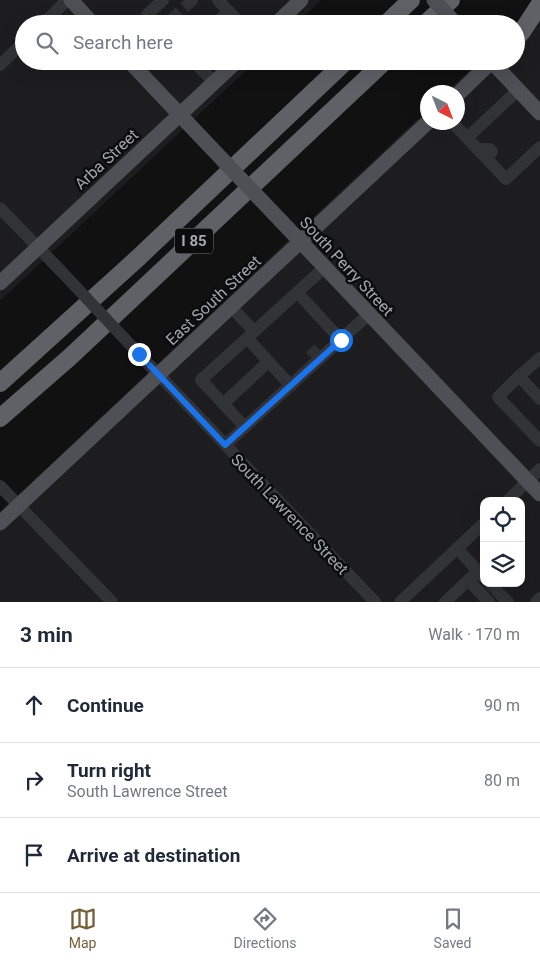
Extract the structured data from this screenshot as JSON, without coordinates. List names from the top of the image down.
{
  "streets": {
    "highway": ["I 85"],
    "main road": ["Arba Street", "South Perry Street", "East South Street"],
    "street": ["South Lawrence Street"]
  },
  "crossings": [
    ["Arba Street", "South Perry Street"],
    ["Arba Street", "South Lawrence Street"],
    ["South Perry Street", "East South Street"],
    ["East South Street", "South Lawrence Street"]
  ],
  "north": "bottom right",
  "page": {
    "search": "Search here",
    "heading": ["3 min", "Walk · 170 m"],
    "list": [
      ["Continue", "90 m"],
      ["Turn right", "South Lawrence Street", "80 m"],
      "Arrive at destination"
    ],
    "nav": ["Map", "Directions", "Saved"]
  }
}
